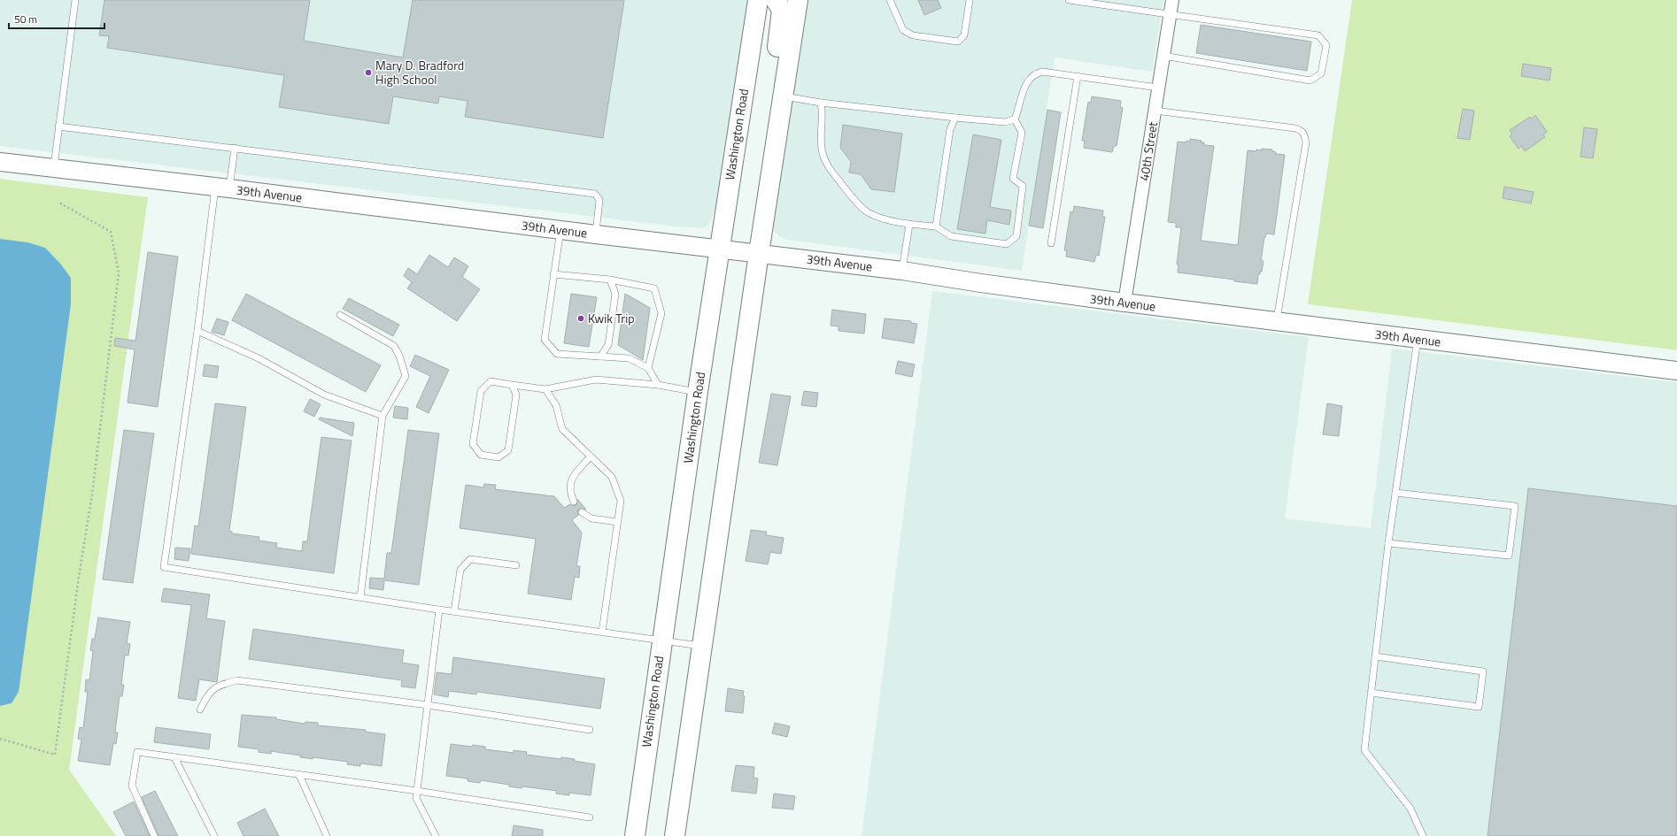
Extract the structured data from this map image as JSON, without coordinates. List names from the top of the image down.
{
  "streets": {
    "main road": ["Washington Road", "39th Avenue"],
    "street": ["40th Street"]
  },
  "crossings": [
    ["Washington Road", "39th Avenue"],
    ["40th Street", "39th Avenue"]
  ],
  "places": ["Mary D. Bradford High School", "Kwik Trip"],
  "scale_bar": "50 m"
}
